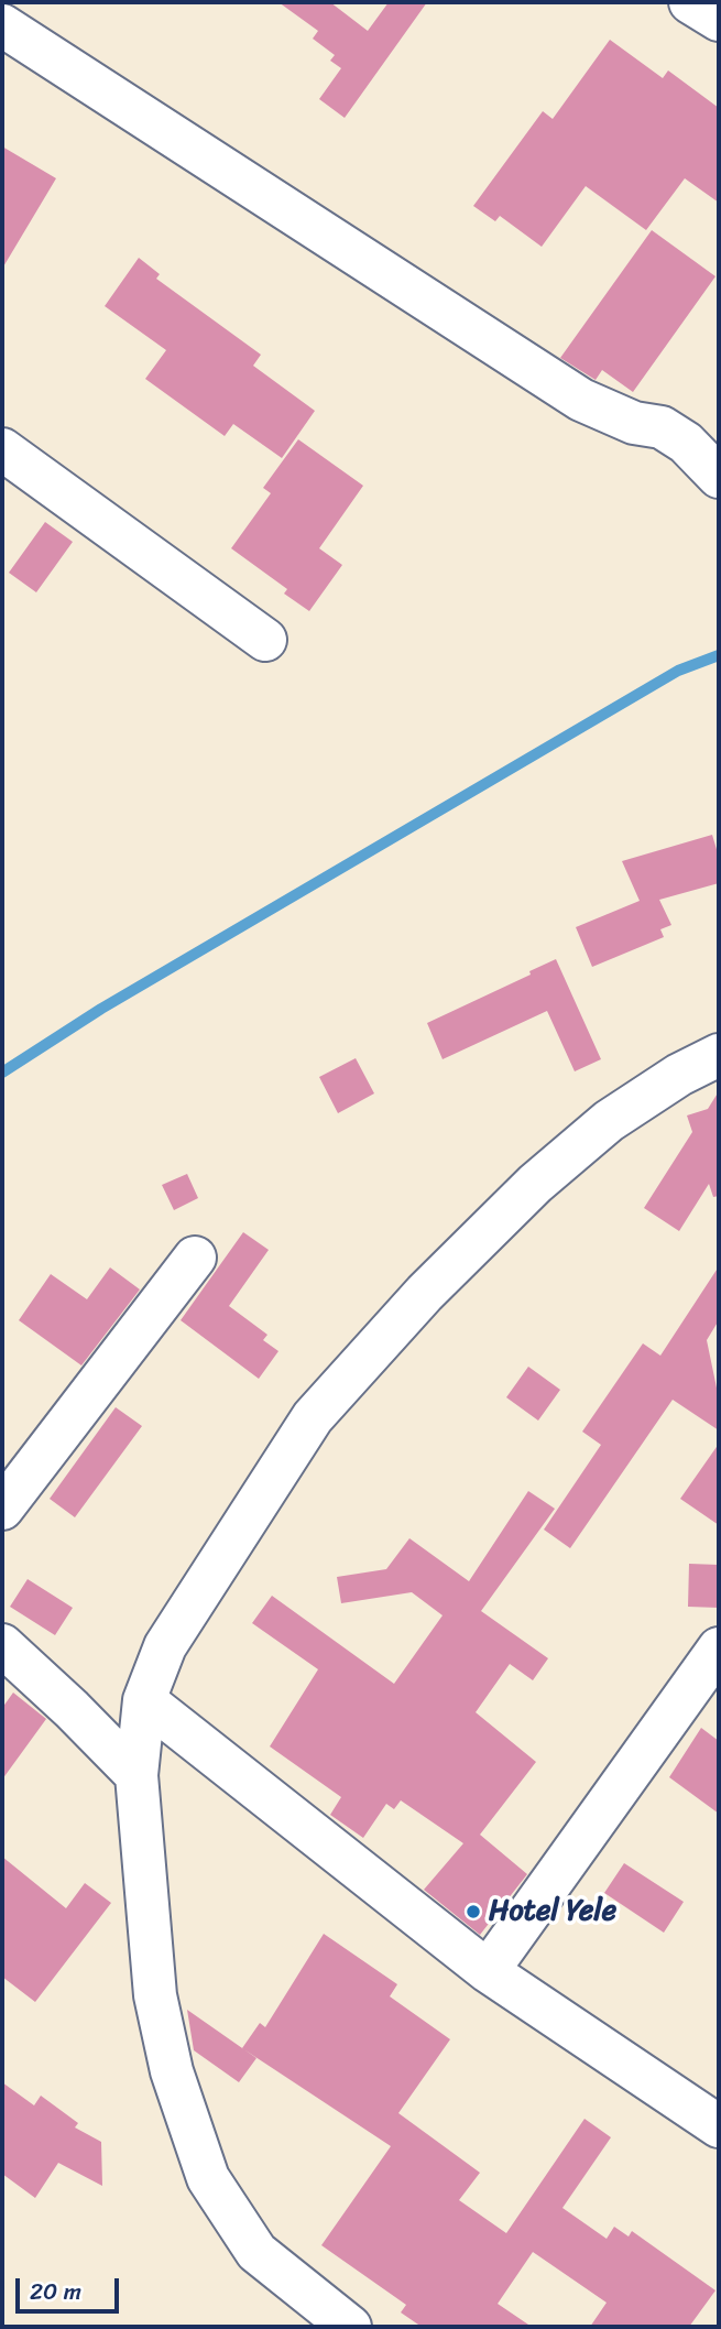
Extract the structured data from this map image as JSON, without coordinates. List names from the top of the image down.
{
  "places": ["Hotel Yele"],
  "scale_bar": "20 m"
}
